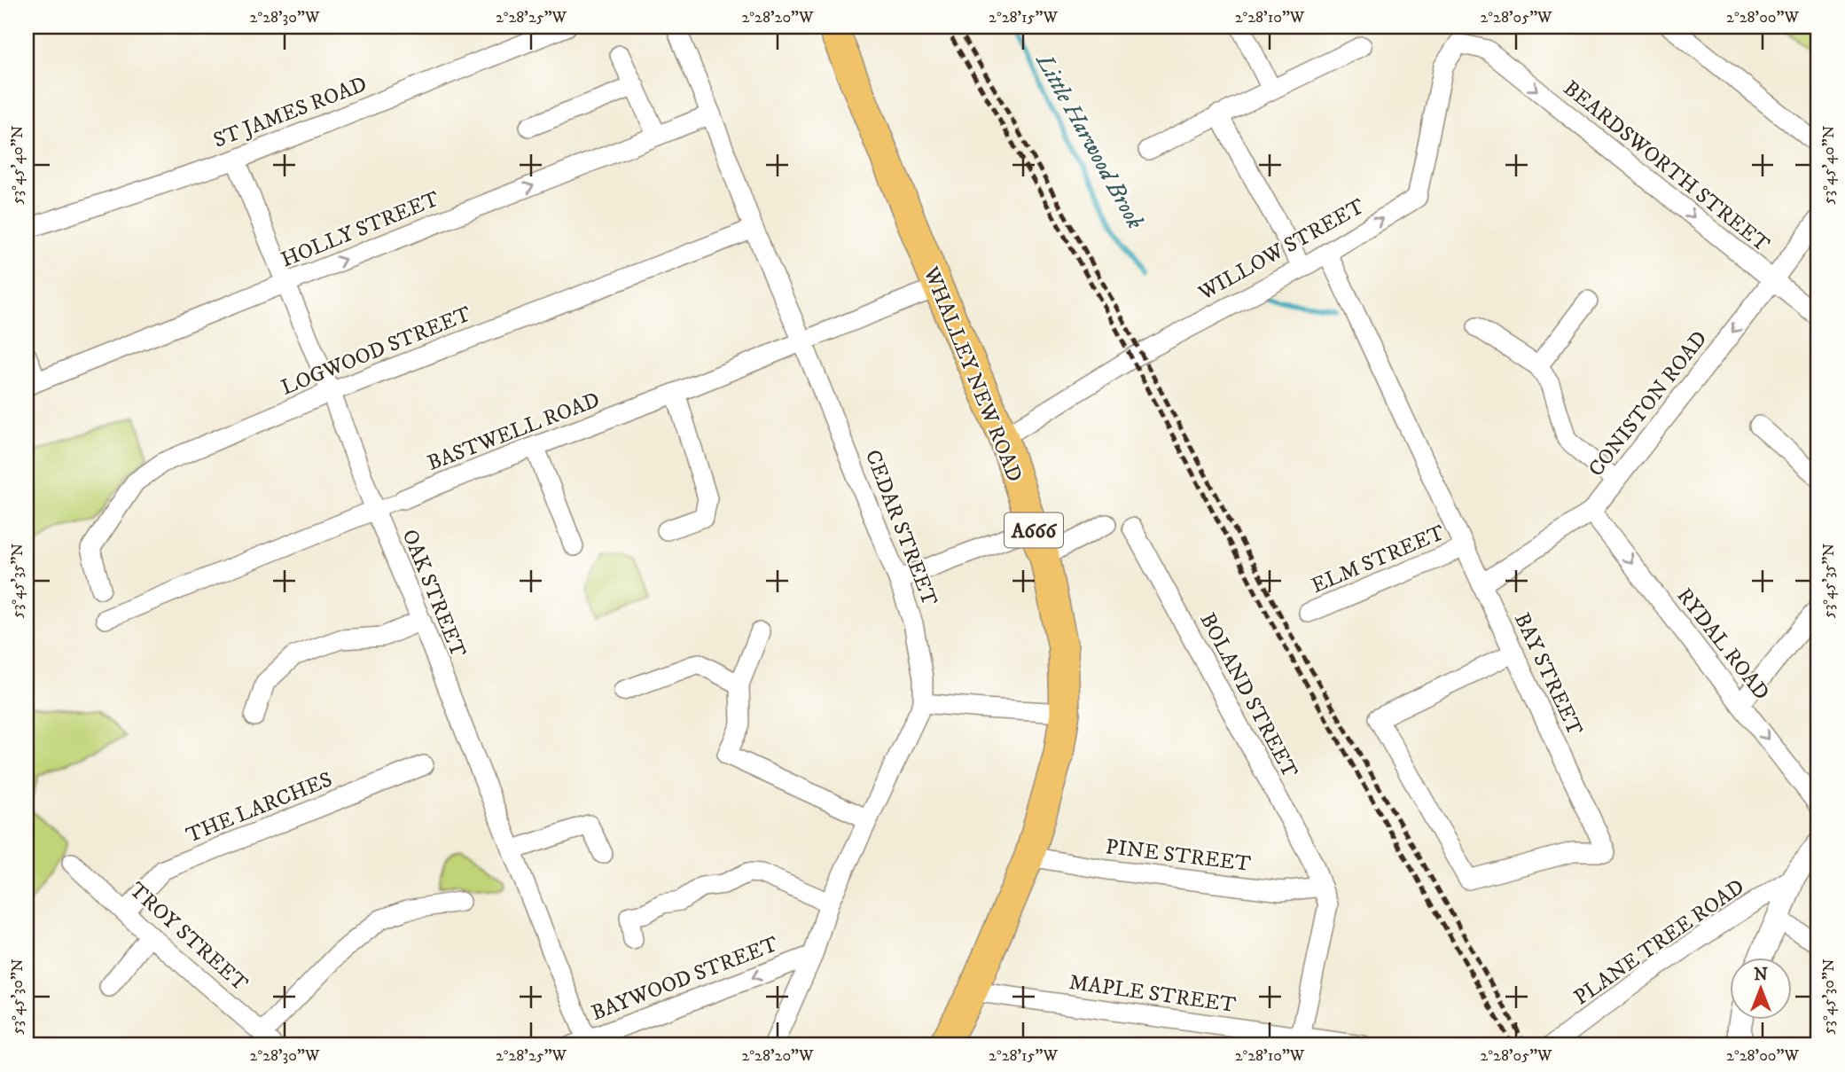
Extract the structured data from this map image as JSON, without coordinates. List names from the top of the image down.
{
  "streets": {
    "highway": ["WHALLEY NEW ROAD", "A666"],
    "street": [
      "ST JAMES ROAD",
      "BEARDSWORTH STREET",
      "HOLLY STREET",
      "WILLOW STREET",
      "LOGWOOD STREET",
      "CONISTON ROAD",
      "BASTWELL ROAD",
      "CEDAR STREET",
      "ELM STREET",
      "OAK STREET",
      "RYDAL ROAD",
      "BAY STREET",
      "BOLAND STREET",
      "THE LARCHES",
      "PINE STREET",
      "TROY STREET",
      "PLANE TREE ROAD",
      "BAYWOOD STREET",
      "MAPLE STREET"
    ]
  },
  "crossings": [
    ["ST JAMES ROAD", "OAK STREET"],
    ["BEARDSWORTH STREET", "WILLOW STREET"],
    ["BEARDSWORTH STREET", "CONISTON ROAD"],
    ["HOLLY STREET", "CEDAR STREET"],
    ["HOLLY STREET", "OAK STREET"],
    ["WILLOW STREET", "WHALLEY NEW ROAD"],
    ["WILLOW STREET", "BAY STREET"],
    ["LOGWOOD STREET", "CEDAR STREET"],
    ["LOGWOOD STREET", "OAK STREET"],
    ["WHALLEY NEW ROAD", "BASTWELL ROAD"],
    ["WHALLEY NEW ROAD", "PINE STREET"],
    ["WHALLEY NEW ROAD", "MAPLE STREET"],
    ["CONISTON ROAD", "RYDAL ROAD"],
    ["CONISTON ROAD", "BAY STREET"],
    ["BASTWELL ROAD", "CEDAR STREET"],
    ["BASTWELL ROAD", "OAK STREET"],
    ["CEDAR STREET", "BAYWOOD STREET"],
    ["ELM STREET", "BAY STREET"],
    ["OAK STREET", "BAYWOOD STREET"],
    ["BOLAND STREET", "PINE STREET"],
    ["BOLAND STREET", "MAPLE STREET"],
    ["THE LARCHES", "TROY STREET"]
  ],
  "one_way": [
    "HOLLY STREET",
    "WILLOW STREET",
    "RYDAL ROAD",
    "BAYWOOD STREET"
  ],
  "water": ["Little Harwood Brook"],
  "north": "top",
  "coordinates": [
    "2°28'30\"W",
    "2°28'25\"W",
    "2°28'20\"W",
    "2°28'15\"W",
    "2°28'10\"W",
    "2°28'05\"W",
    "2°28'00\"W",
    "53°45'40\"N",
    "53°45'35\"N",
    "53°45'30\"N"
  ]
}
